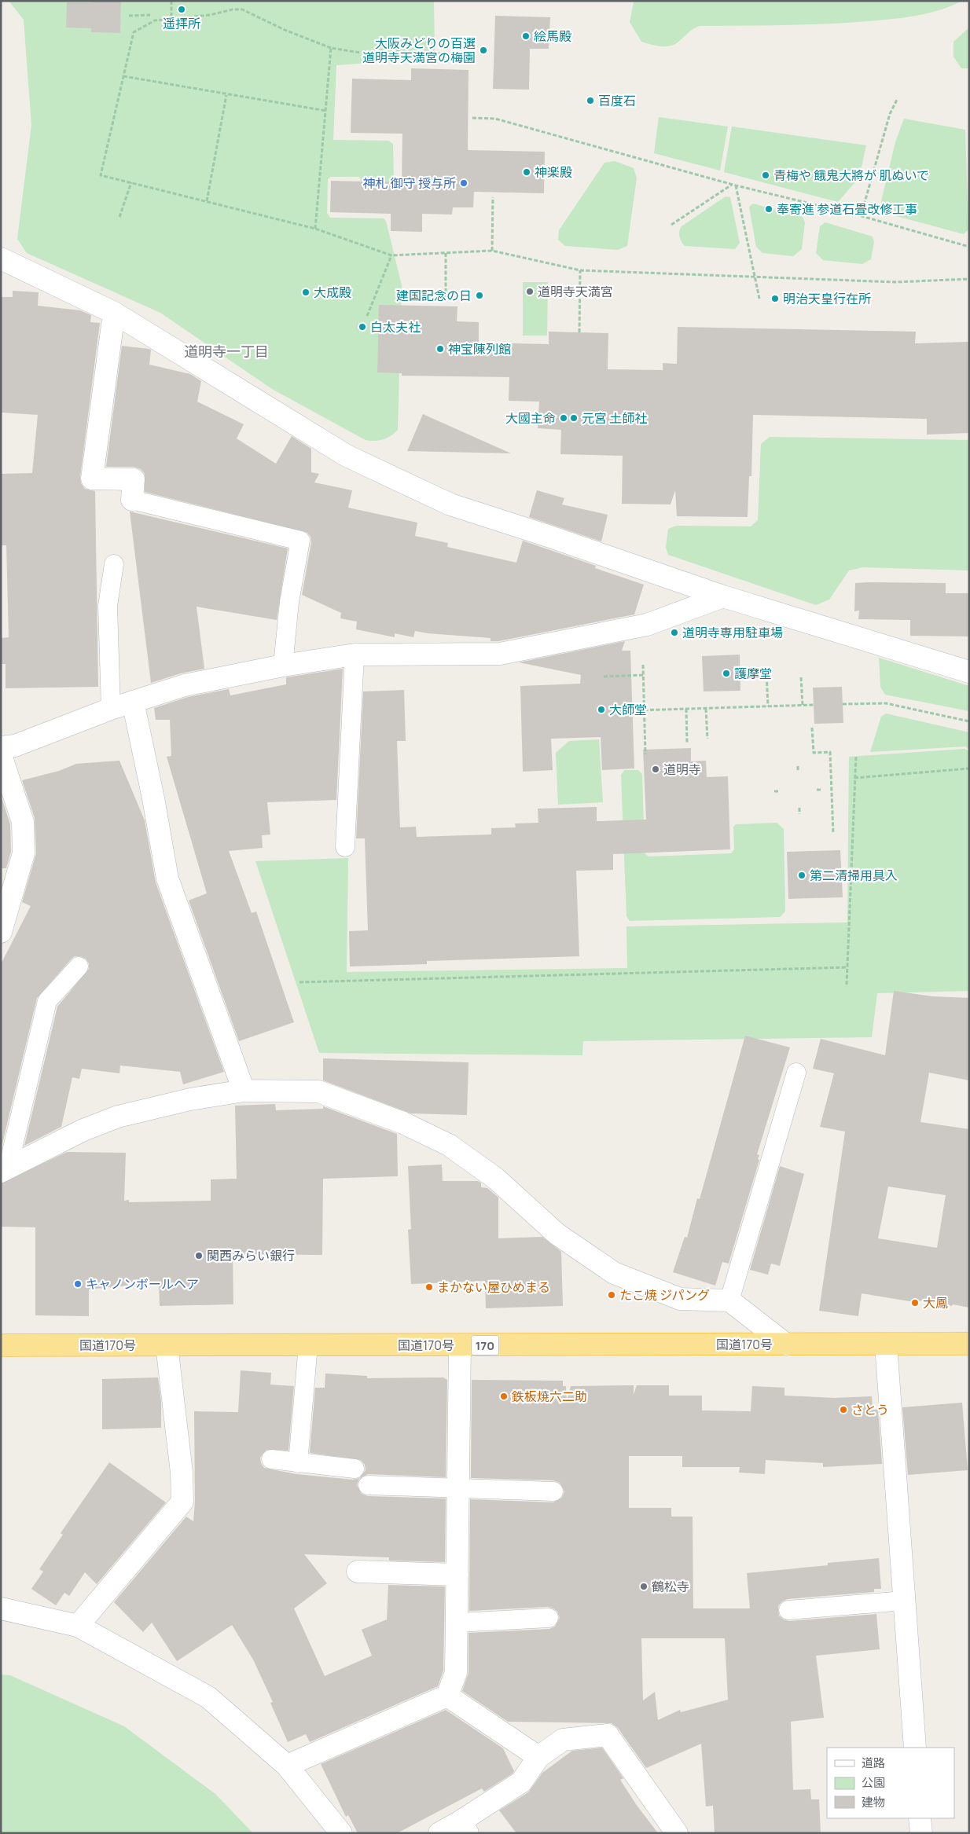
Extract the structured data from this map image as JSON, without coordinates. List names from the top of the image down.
{
  "streets": {
    "highway": ["国道170号", "170"]
  },
  "districts": ["道明寺一丁目"],
  "places": [
    "遥拝所",
    "絵馬殿",
    "大阪みどりの百選 道明寺天満宮の梅園",
    "百度石",
    "神楽殿",
    "青梅や 餓鬼大將が 肌ぬいで",
    "神札 御守 授与所",
    "奉寄進 参道石畳改修工事",
    "道明寺天満宮",
    "大成殿",
    "建国記念の日",
    "明治天皇行在所",
    "白太夫社",
    "神宝陳列館",
    "大國主命",
    "元宮 土師社",
    "道明寺専用駐車場",
    "護摩堂",
    "大師堂",
    "道明寺",
    "第二清掃用具入",
    "関西みらい銀行",
    "キャノンボールヘア",
    "まかない屋ひめまる",
    "たこ焼 ジパング",
    "大鳳",
    "鉄板焼六二助",
    "さとう",
    "鶴松寺"
  ],
  "legend": ["道路", "公園", "建物"]
}
